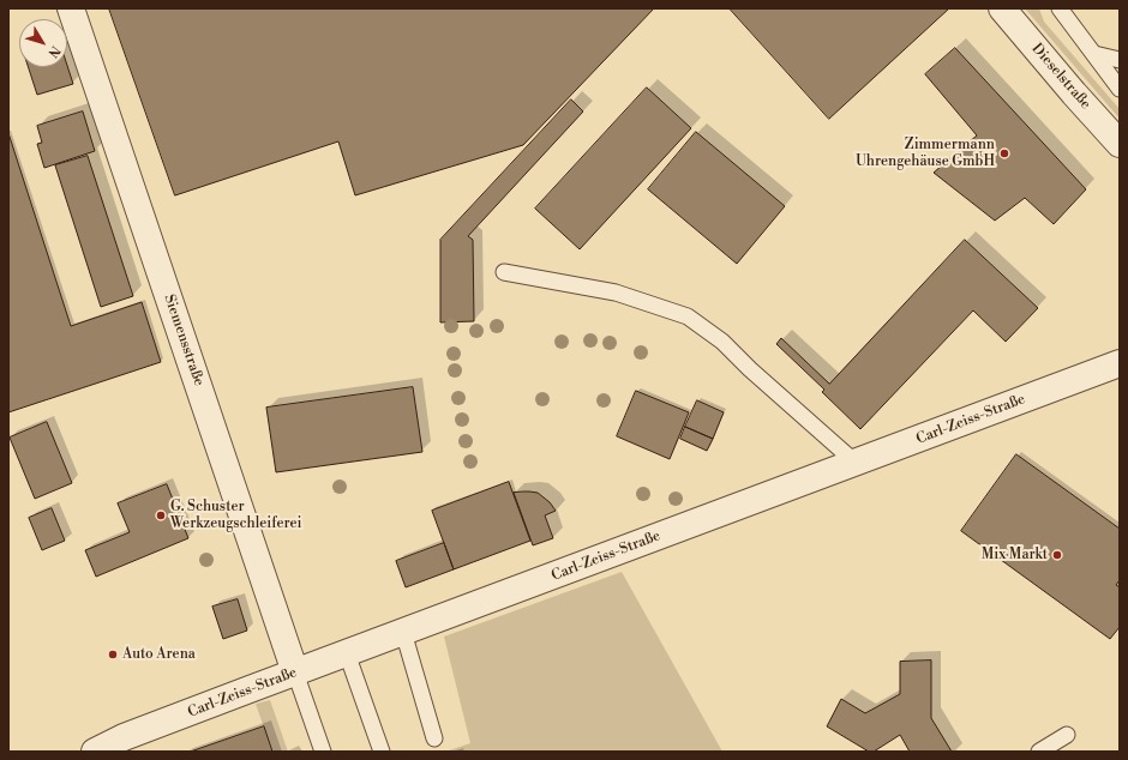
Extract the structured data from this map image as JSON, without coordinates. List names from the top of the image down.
{
  "streets": {
    "street": ["Dieselstraße", "Siemensstraße", "Carl-Zeiss-Straße"]
  },
  "crossings": [
    ["Siemensstraße", "Carl-Zeiss-Straße"]
  ],
  "places": [
    "Zimmermann Uhrengehäuse GmbH",
    "G. Schuster Werkzeugschleiferei",
    "Mix Markt",
    "Auto Arena"
  ],
  "north": "bottom right"
}
